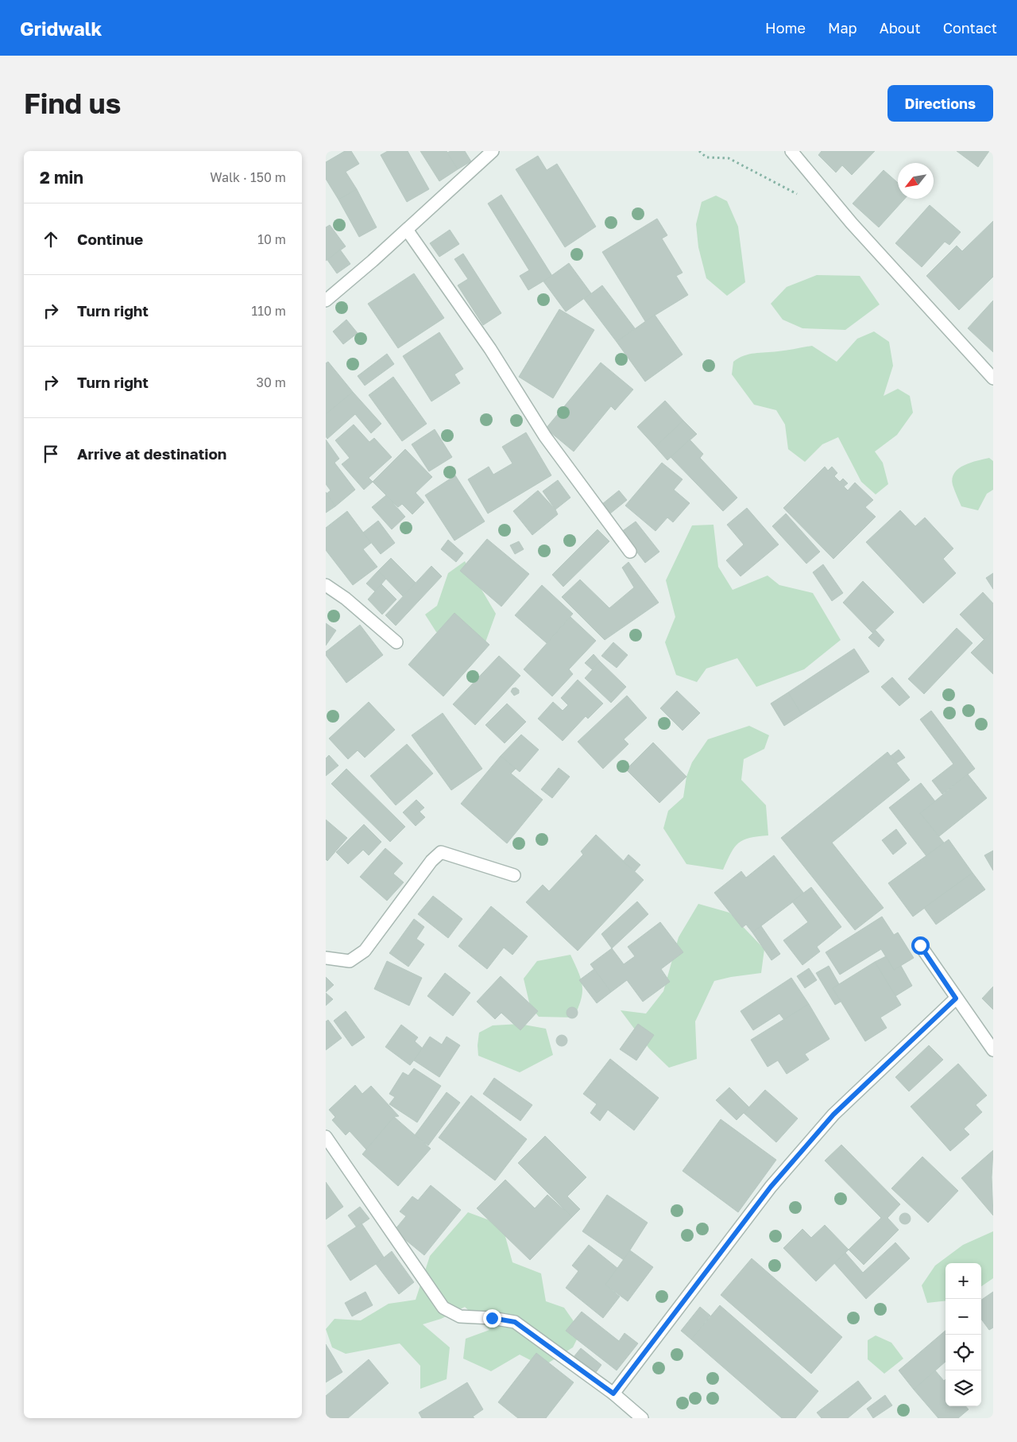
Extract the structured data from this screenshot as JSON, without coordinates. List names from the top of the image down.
{
  "north": "bottom left",
  "page": {
    "header": "Gridwalk",
    "nav": [
      "Home",
      "Map",
      "About",
      "Contact"
    ],
    "buttons": "Directions",
    "title": "Find us",
    "heading": ["2 min", "Walk · 150 m"],
    "list": [
      ["Continue", "10 m"],
      ["Turn right", "110 m"],
      ["Turn right", "30 m"],
      "Arrive at destination"
    ],
    "map_buttons": ["+", "−"]
  }
}
